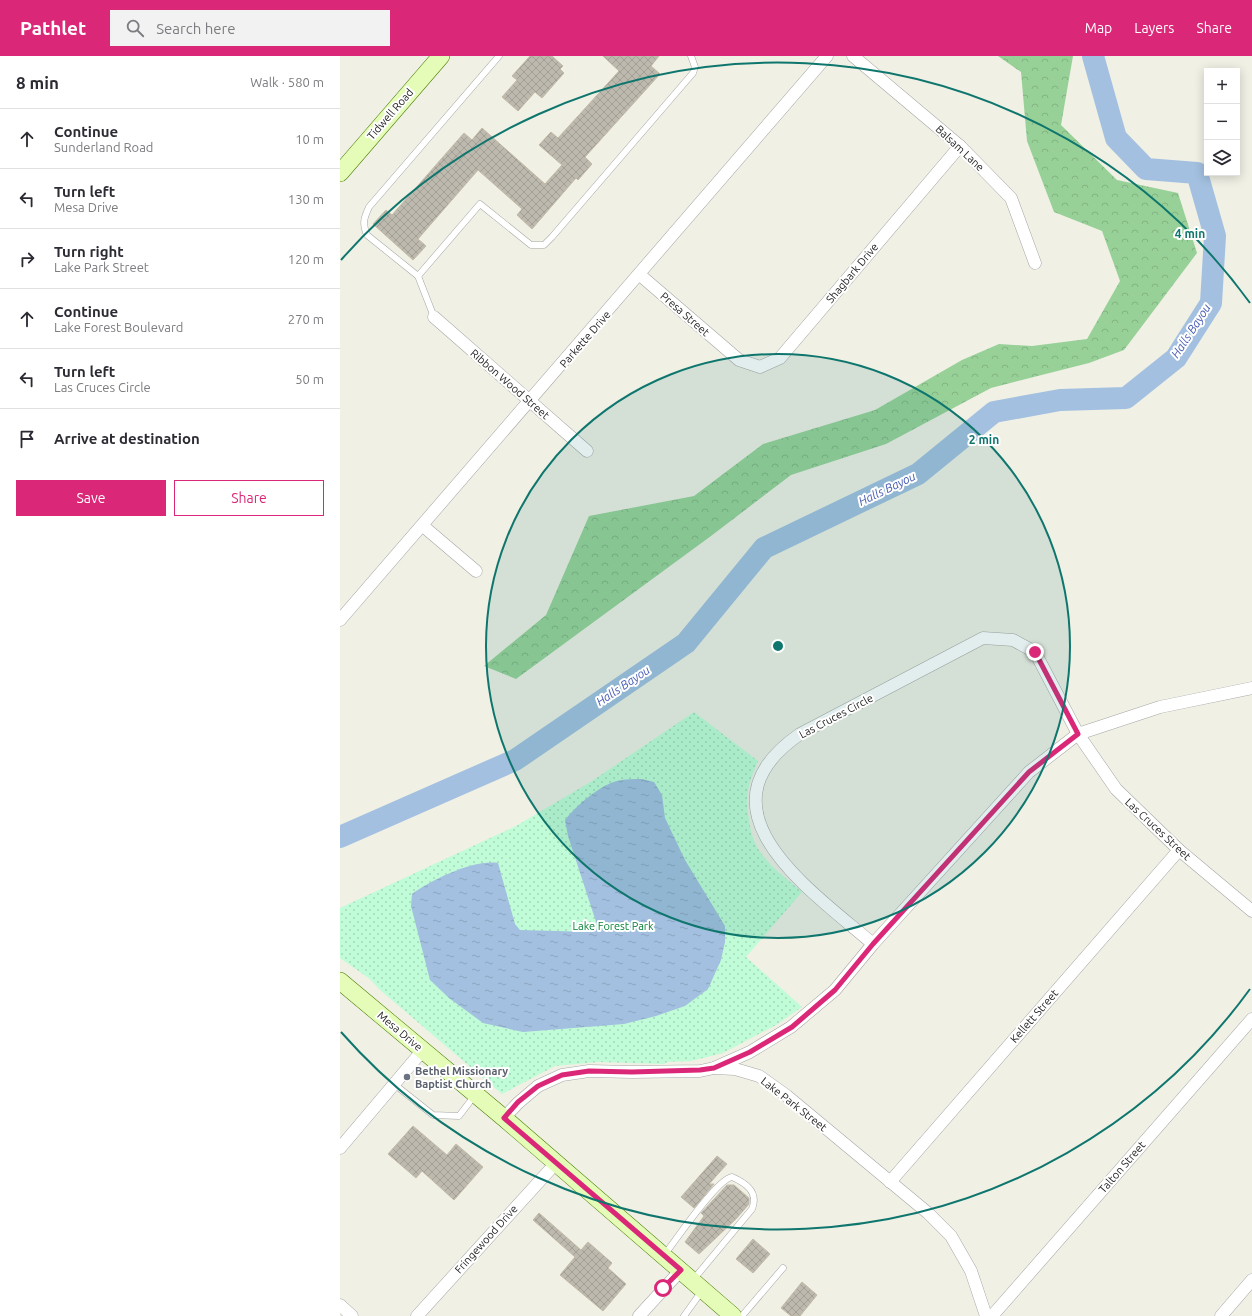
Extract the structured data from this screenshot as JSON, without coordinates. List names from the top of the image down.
{
  "streets": {
    "main road": ["Tidwell Road", "Mesa Drive"],
    "street": [
      "Balsam Lane",
      "Shagbark Drive",
      "Presa Street",
      "Parkette Drive",
      "Ribbon Wood Street",
      "Las Cruces Circle",
      "Las Cruces Street",
      "Kellett Street",
      "Lake Park Street",
      "Talton Street",
      "Fringewood Drive"
    ]
  },
  "crossings": [
    ["Balsam Lane", "Shagbark Drive"],
    ["Shagbark Drive", "Presa Street"],
    ["Presa Street", "Parkette Drive"],
    ["Parkette Drive", "Ribbon Wood Street"],
    ["Las Cruces Circle", "Las Cruces Street"],
    ["Las Cruces Street", "Kellett Street"],
    ["Kellett Street", "Lake Park Street"],
    ["Mesa Drive", "Lake Park Street"],
    ["Mesa Drive", "Fringewood Drive"]
  ],
  "water": ["Halls Bayou"],
  "parks": ["Lake Forest Park"],
  "places": ["Bethel Missionary Baptist Church"],
  "page": {
    "header": "Pathlet",
    "search": "Search here",
    "nav": ["Map", "Layers", "Share"],
    "heading": ["8 min", "Walk · 580 m"],
    "map_buttons": ["+", "−"],
    "list": [
      ["Continue", "Sunderland Road", "10 m"],
      ["Turn left", "Mesa Drive", "130 m"],
      ["Turn right", "Lake Park Street", "120 m"],
      ["Continue", "Lake Forest Boulevard", "270 m"],
      ["Turn left", "Las Cruces Circle", "50 m"],
      "Arrive at destination"
    ],
    "buttons": ["Save", "Share"]
  },
  "rings": ["4 min", "2 min"]
}
